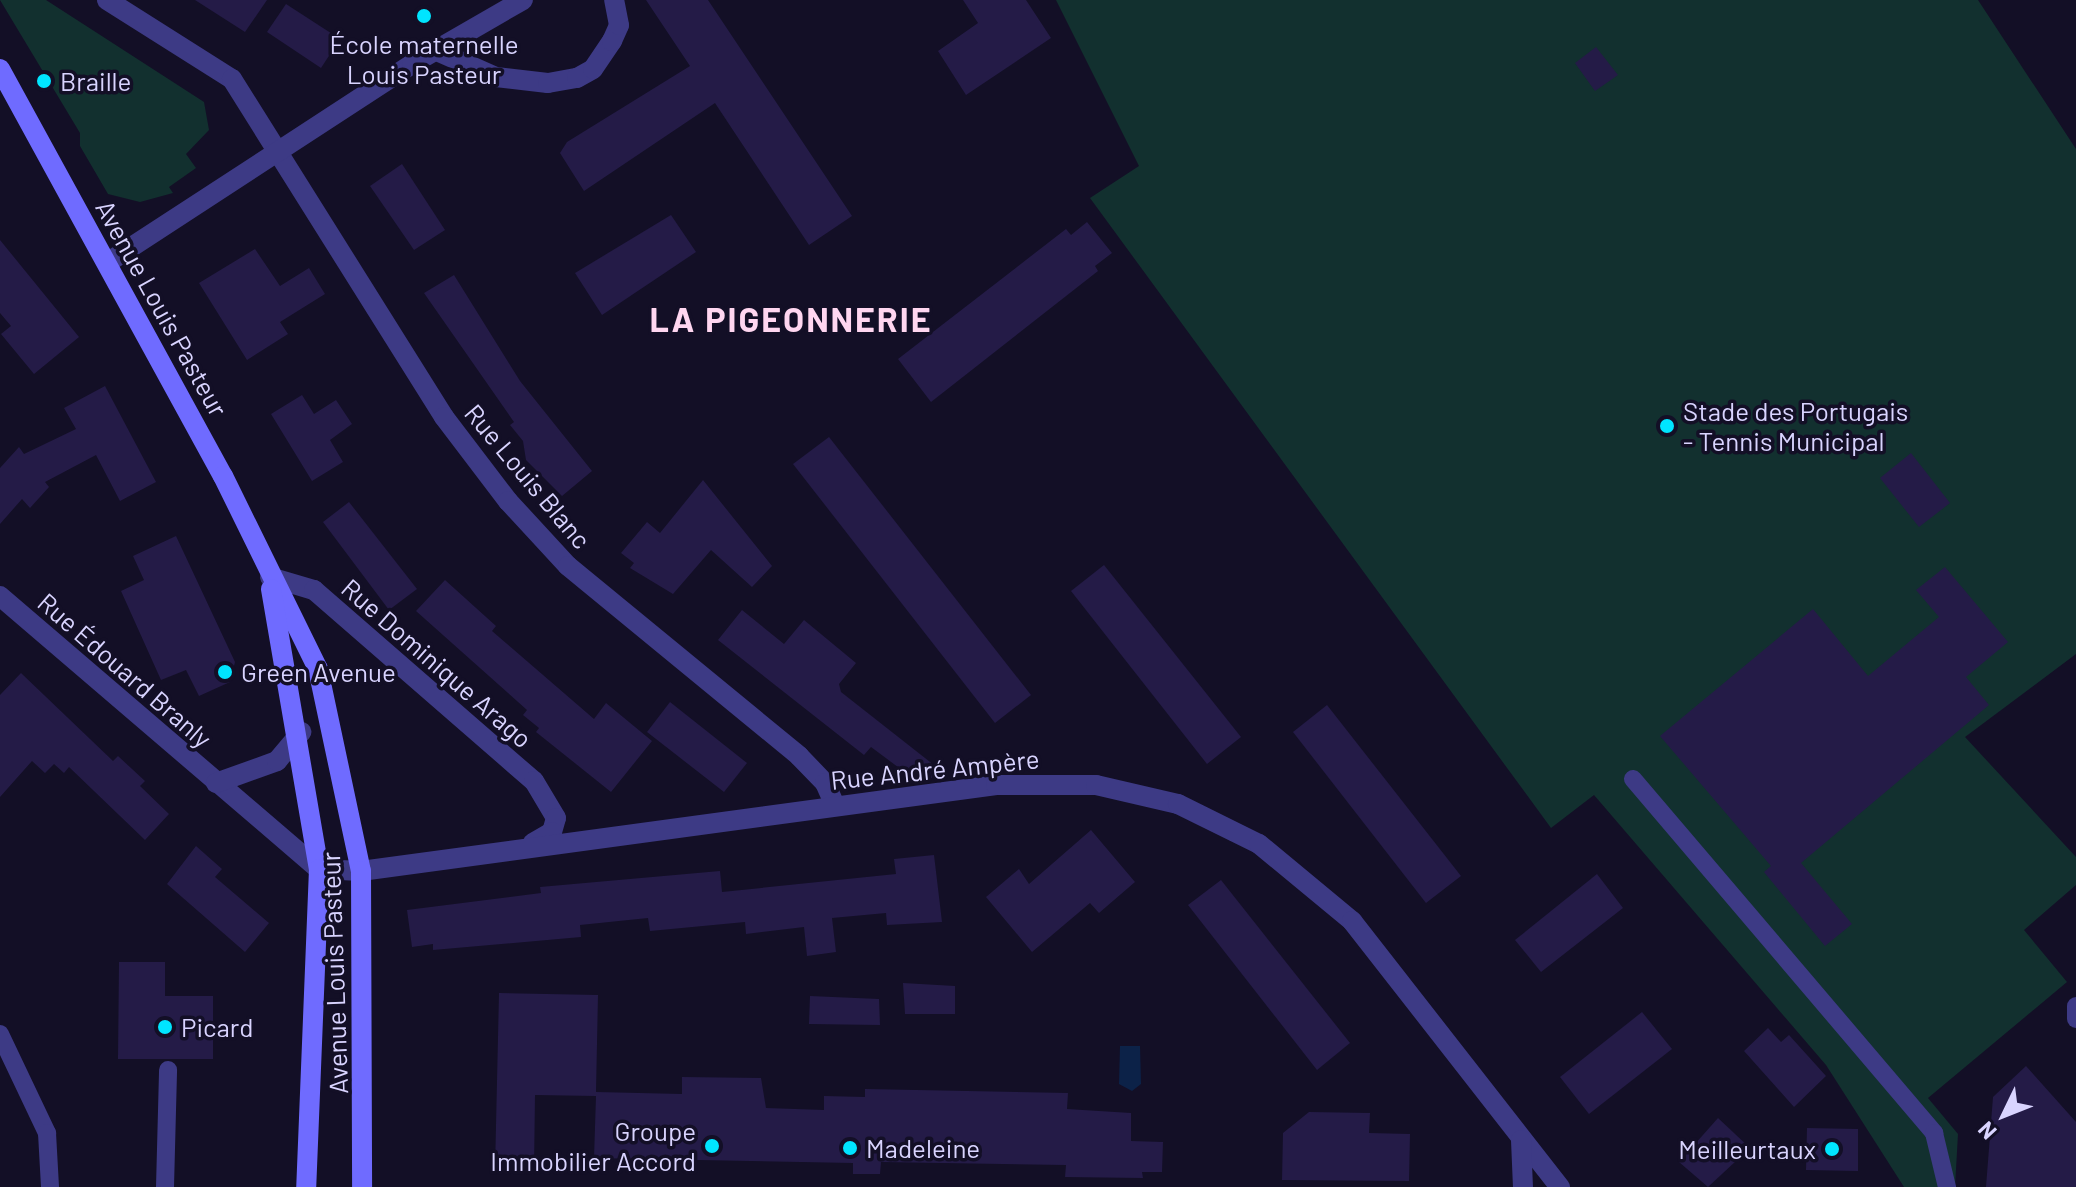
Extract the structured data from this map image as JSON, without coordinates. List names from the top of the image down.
{
  "streets": {
    "main road": ["Avenue Louis Pasteur"],
    "street": [
      "Rue Louis Blanc",
      "Rue Dominique Arago",
      "Rue Édouard Branly",
      "Rue André Ampère"
    ]
  },
  "crossings": [
    ["Avenue Louis Pasteur", "Rue Dominique Arago"],
    ["Avenue Louis Pasteur", "Rue Édouard Branly"],
    ["Avenue Louis Pasteur", "Rue André Ampère"],
    ["Rue Louis Blanc", "Rue André Ampère"],
    ["Rue Dominique Arago", "Rue André Ampère"],
    ["Rue Édouard Branly", "Rue André Ampère"]
  ],
  "districts": ["LA PIGEONNERIE"],
  "places": [
    "École maternelle Louis Pasteur",
    "Braille",
    "Stade des Portugais - Tennis Municipal",
    "Green Avenue",
    "Picard",
    "Groupe Immobilier Accord",
    "Madeleine",
    "Meilleurtaux"
  ],
  "north": "bottom left"
}
